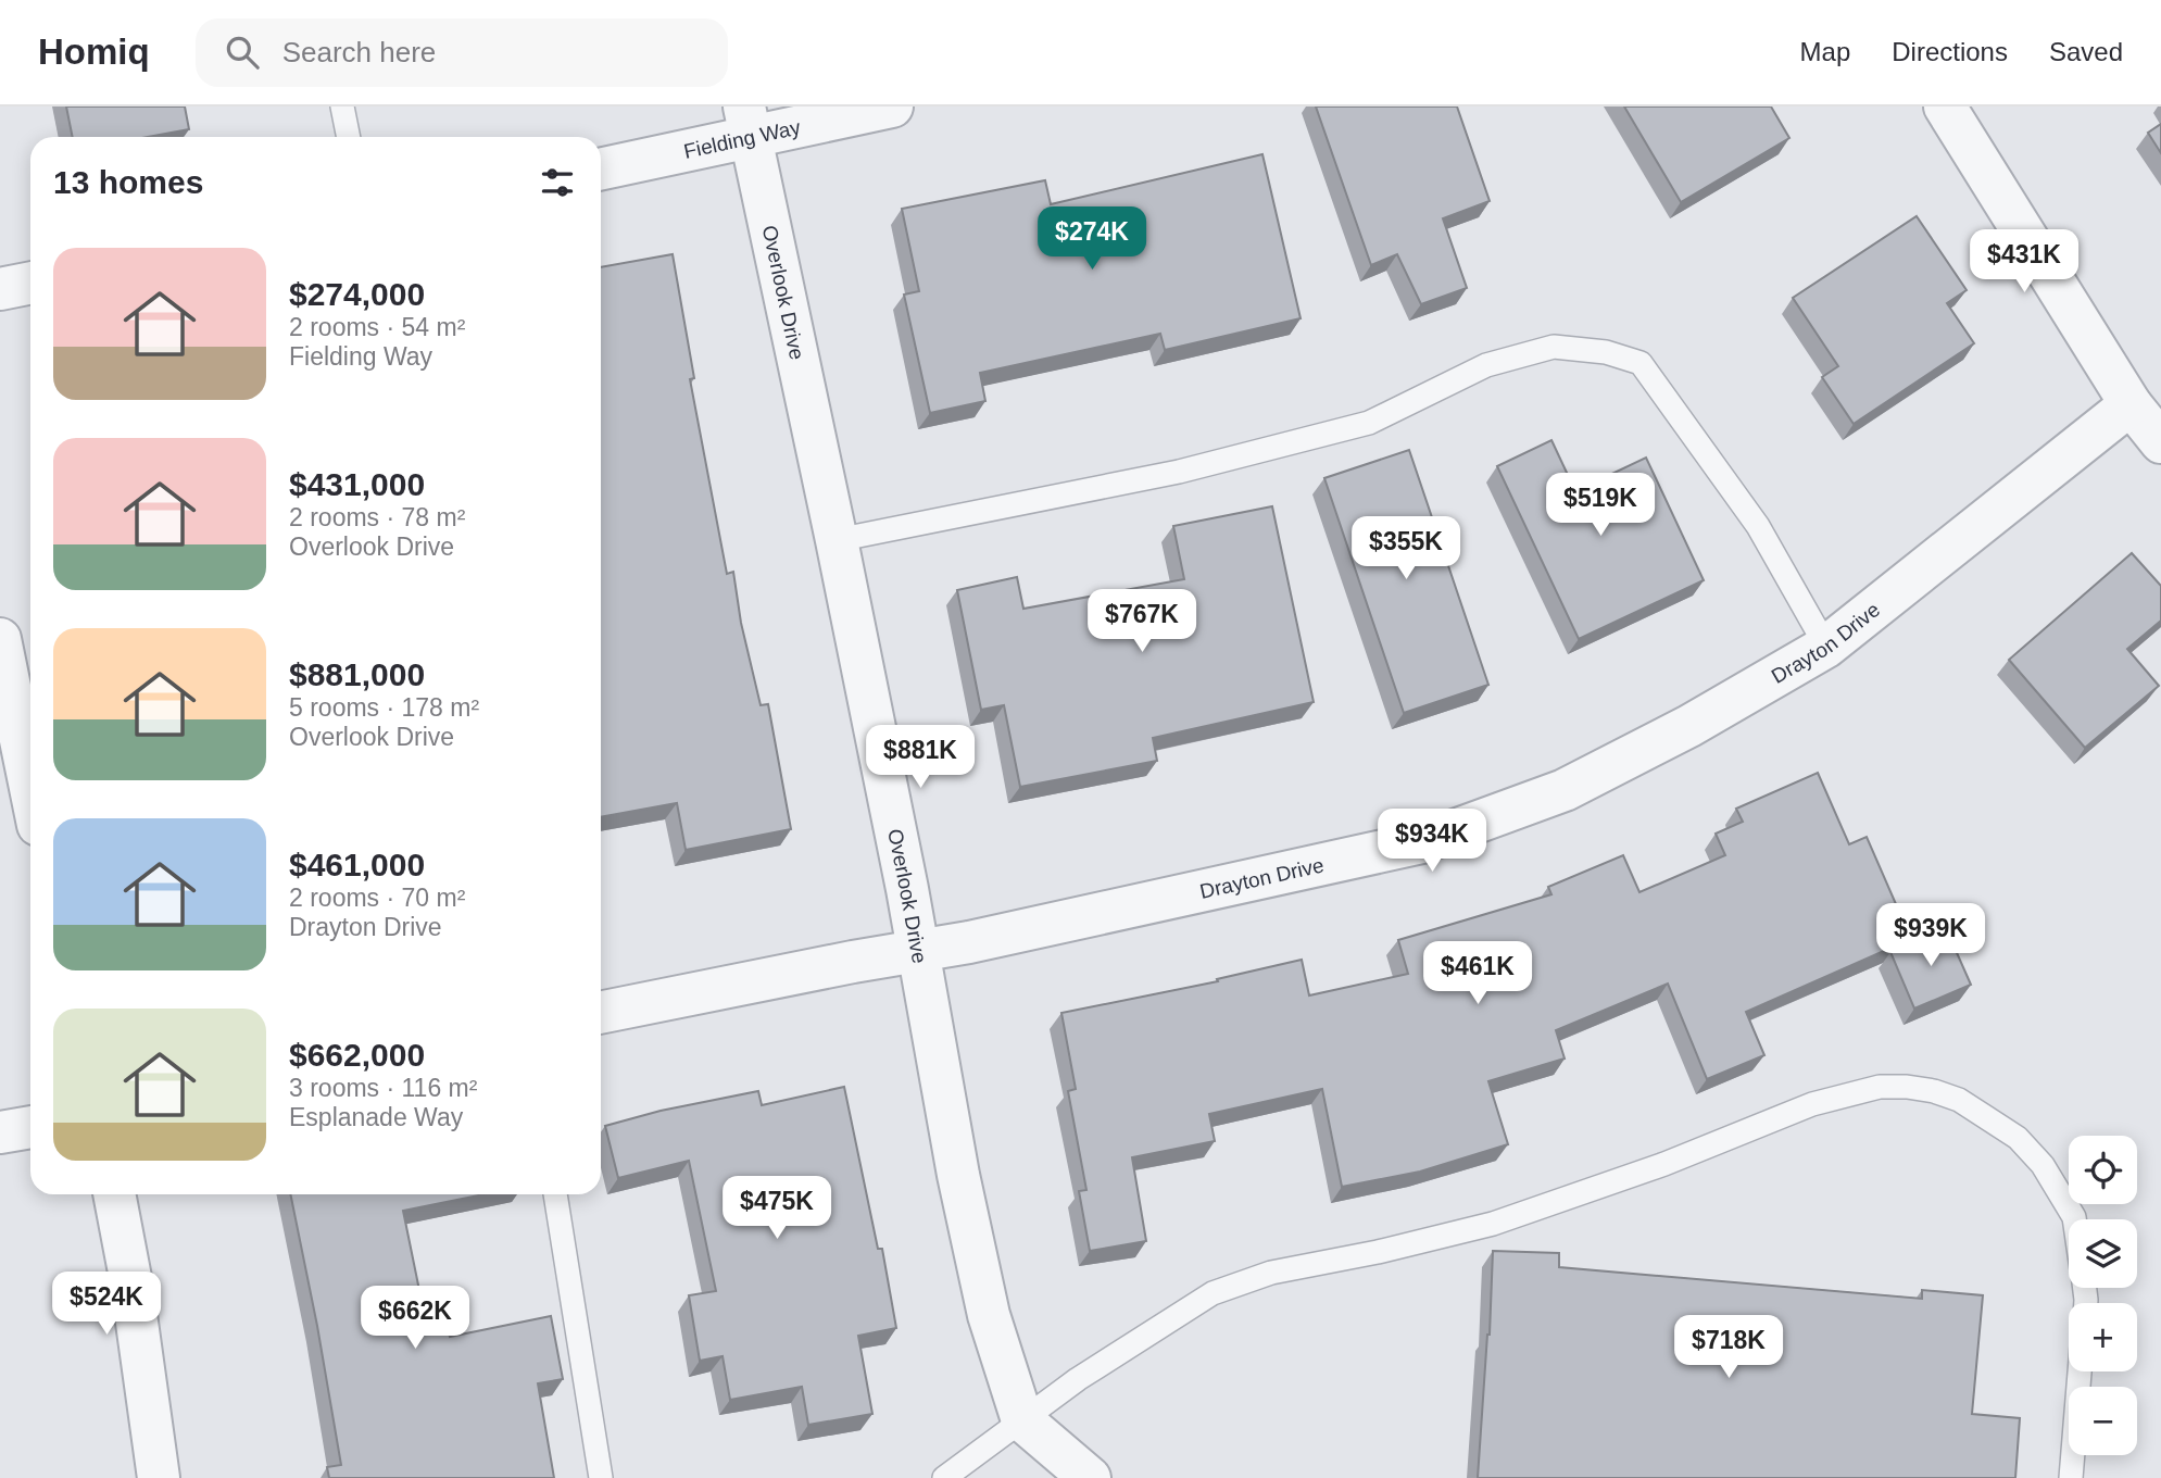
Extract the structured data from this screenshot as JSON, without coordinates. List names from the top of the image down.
{
  "streets": {
    "street": ["Fielding Way", "Overlook Drive", "Drayton Drive"]
  },
  "crossings": [
    ["Fielding Way", "Overlook Drive"],
    ["Overlook Drive", "Drayton Drive"]
  ],
  "page": {
    "header": "Homiq",
    "search": "Search here",
    "nav": ["Map", "Directions", "Saved"],
    "heading": "13 homes",
    "price": [
      "$274K",
      "$431K",
      "$519K",
      "$355K",
      "$767K",
      "$881K",
      "$934K",
      "$939K",
      "$461K",
      "$475K",
      "$524K",
      "$662K",
      "$718K"
    ],
    "list": [
      {
        "name": "$274,000",
        "note": "2 rooms · 54 m² · Fielding Way"
      },
      {
        "name": "$431,000",
        "note": "2 rooms · 78 m² · Overlook Drive"
      },
      {
        "name": "$881,000",
        "note": "5 rooms · 178 m² · Overlook Drive"
      },
      {
        "name": "$461,000",
        "note": "2 rooms · 70 m² · Drayton Drive"
      },
      {
        "name": "$662,000",
        "note": "3 rooms · 116 m² · Esplanade Way"
      }
    ],
    "map_buttons": ["+", "−"]
  }
}
